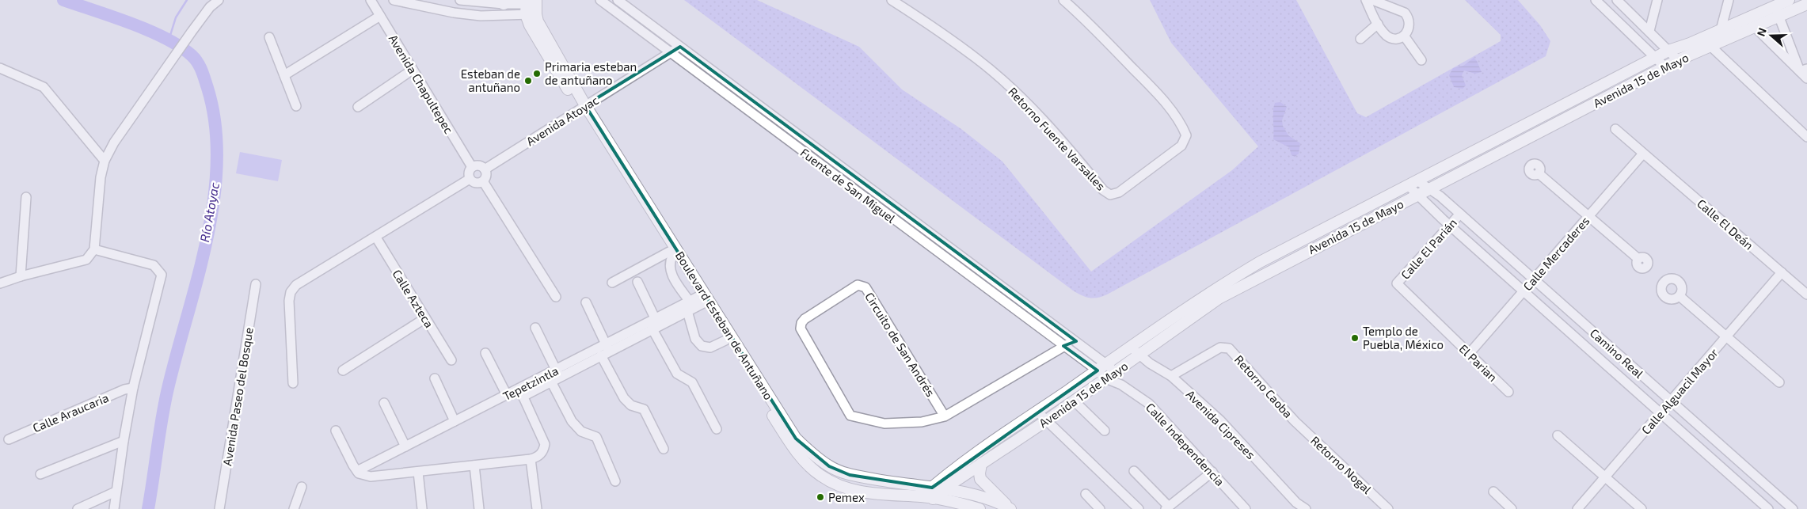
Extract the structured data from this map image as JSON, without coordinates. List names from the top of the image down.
{
  "streets": {
    "main road": ["Avenida 15 de Mayo", "Boulevard Esteban de Antuñano"],
    "street": [
      "Avenida Chapultepec",
      "Avenida Atoyac",
      "Retorno Fuente Varsalles",
      "Fuente de San Miguel",
      "Calle El Deán",
      "Calle El Parián",
      "Calle Mercaderes",
      "Calle Azteca",
      "Circuito de San Andrés",
      "Camino Real",
      "El Parian",
      "Tepetzintla",
      "Retorno Caoba",
      "Calle Alguacil Mayor",
      "Avenida Paseo del Bosque",
      "Calle Araucaria",
      "Avenida Cipreses",
      "Calle Independencia",
      "Retorno Nogal"
    ]
  },
  "crossings": [
    ["Avenida 15 de Mayo", "Fuente de San Miguel"],
    ["Avenida 15 de Mayo", "Boulevard Esteban de Antuñano"],
    ["Avenida 15 de Mayo", "Camino Real"],
    ["Avenida 15 de Mayo", "Avenida Cipreses"],
    ["Avenida 15 de Mayo", "Calle Independencia"],
    ["Avenida Chapultepec", "Avenida Atoyac"],
    ["Avenida Atoyac", "Fuente de San Miguel"],
    ["Avenida Atoyac", "Boulevard Esteban de Antuñano"],
    ["Fuente de San Miguel", "Circuito de San Andrés"],
    ["Fuente de San Miguel", "Calle Independencia"],
    ["Calle El Deán", "Calle Mercaderes"],
    ["Calle El Deán", "Calle Alguacil Mayor"],
    ["Calle El Parián", "Camino Real"],
    ["Calle El Parián", "El Parian"],
    ["Calle Mercaderes", "Camino Real"],
    ["Calle Mercaderes", "El Parian"],
    ["Boulevard Esteban de Antuñano", "Tepetzintla"],
    ["Camino Real", "Calle Alguacil Mayor"],
    ["Retorno Caoba", "Avenida Cipreses"],
    ["Retorno Caoba", "Retorno Nogal"]
  ],
  "water": ["Río Atoyac"],
  "places": [
    "Primaria esteban de antuñano",
    "Esteban de antuñano",
    "Templo de Puebla, México",
    "Pemex"
  ],
  "north": "left"
}
